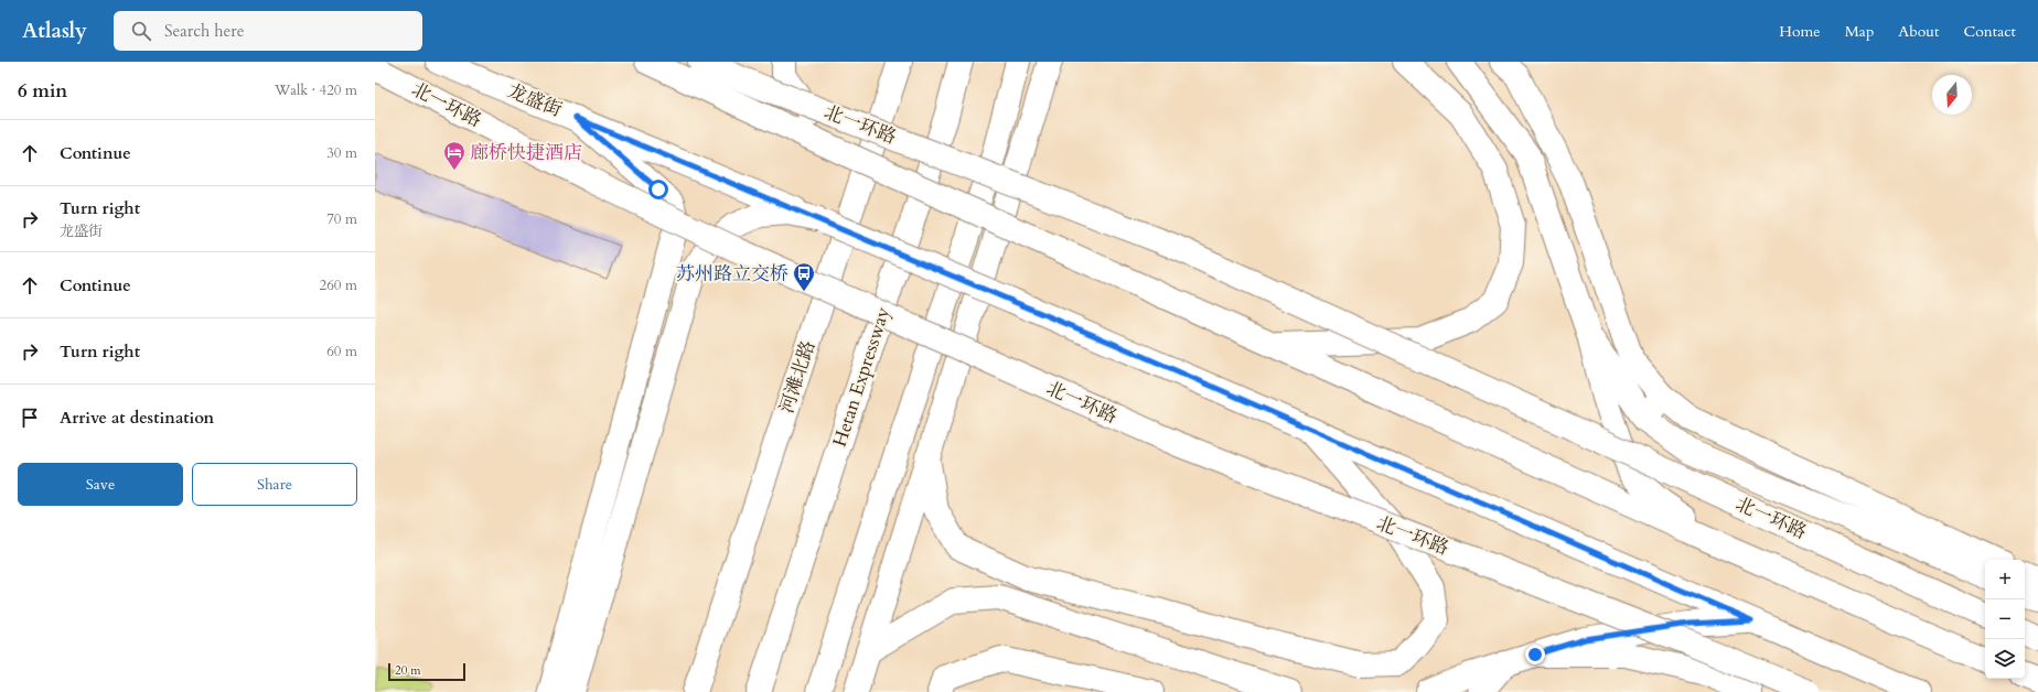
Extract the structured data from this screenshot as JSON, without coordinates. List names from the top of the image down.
{
  "streets": {
    "main road": [
      "龙盛街",
      "北一环路",
      "河滩北路",
      "Hetan Expressway"
    ]
  },
  "places": {
    "hotel": ["廊桥快捷酒店"],
    "bus stop": ["苏州路立交桥"]
  },
  "scale_bar": "20 m",
  "north": "bottom",
  "page": {
    "header": "Atlasly",
    "search": "Search here",
    "nav": [
      "Home",
      "Map",
      "About",
      "Contact"
    ],
    "heading": ["6 min", "Walk · 420 m"],
    "list": [
      ["Continue", "30 m"],
      ["Turn right", "龙盛街", "70 m"],
      ["Continue", "260 m"],
      ["Turn right", "60 m"],
      "Arrive at destination"
    ],
    "buttons": ["Save", "Share"],
    "map_buttons": ["+", "−"],
    "scale": "20 m"
  }
}
